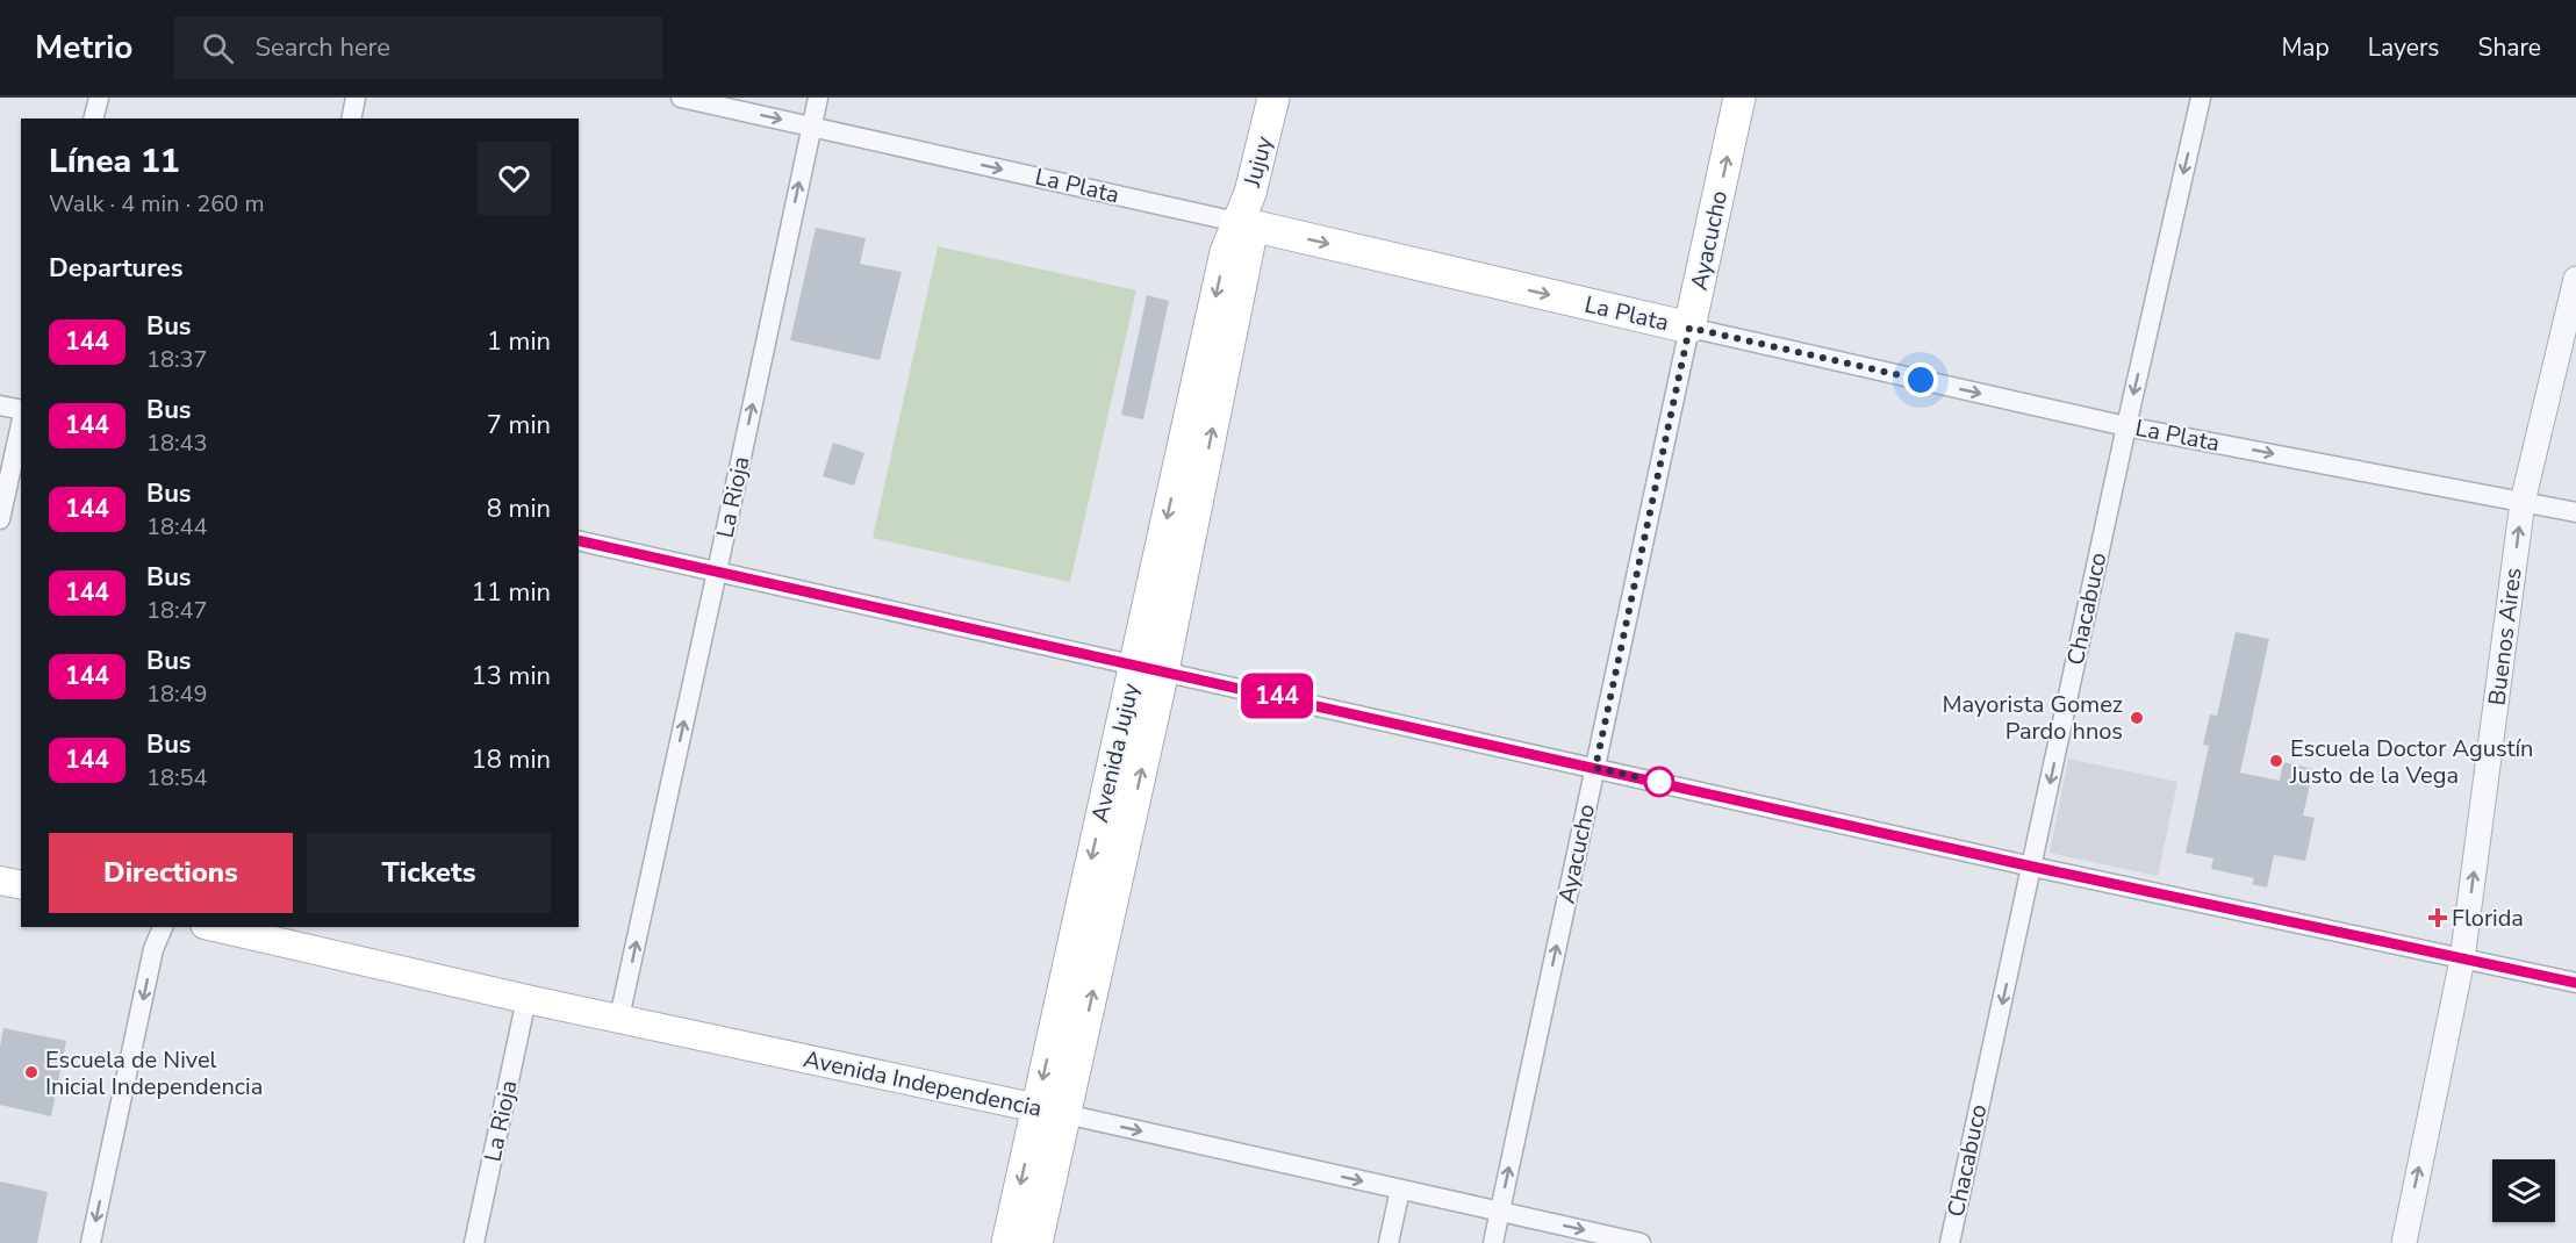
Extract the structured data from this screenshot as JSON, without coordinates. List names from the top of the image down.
{
  "streets": {
    "main road": [
      "Jujuy",
      "La Plata",
      "Ayacucho",
      "Avenida Jujuy",
      "Avenida Independencia"
    ],
    "street": ["La Rioja", "Chacabuco", "Buenos Aires"]
  },
  "crossings": [
    ["Jujuy", "La Plata"],
    ["Jujuy", "Avenida Jujuy"],
    ["La Plata", "Ayacucho"],
    ["La Plata", "La Rioja"],
    ["La Plata", "Chacabuco"],
    ["La Plata", "Buenos Aires"],
    ["La Plata", "Avenida Jujuy"],
    ["Ayacucho", "Avenida Independencia"],
    ["La Rioja", "Avenida Independencia"],
    ["Avenida Jujuy", "Avenida Independencia"]
  ],
  "one_way": [
    "La Plata",
    "Ayacucho",
    "La Rioja",
    "Chacabuco",
    "Buenos Aires"
  ],
  "places": {
    "other": ["Mayorista Gomez Pardo hnos", "Escuela Doctor Agustín Justo de la Vega", "Escuela de Nivel Inicial Independencia"],
    "health": ["Florida"]
  },
  "lines": ["bus line 144"],
  "page": {
    "header": "Metrio",
    "search": "Search here",
    "nav": ["Map", "Layers", "Share"],
    "on_map": "144",
    "heading": [
      ["Línea 11", "Walk · 4 min · 260 m"],
      "Departures"
    ],
    "list": [
      {
        "mark": "144",
        "name": "Bus",
        "note": "18:37",
        "value": "1 min"
      },
      {
        "mark": "144",
        "name": "Bus",
        "note": "18:43",
        "value": "7 min"
      },
      {
        "mark": "144",
        "name": "Bus",
        "note": "18:44",
        "value": "8 min"
      },
      {
        "mark": "144",
        "name": "Bus",
        "note": "18:47",
        "value": "11 min"
      },
      {
        "mark": "144",
        "name": "Bus",
        "note": "18:49",
        "value": "13 min"
      },
      {
        "mark": "144",
        "name": "Bus",
        "note": "18:54",
        "value": "18 min"
      }
    ],
    "buttons": ["Directions", "Tickets"]
  }
}
